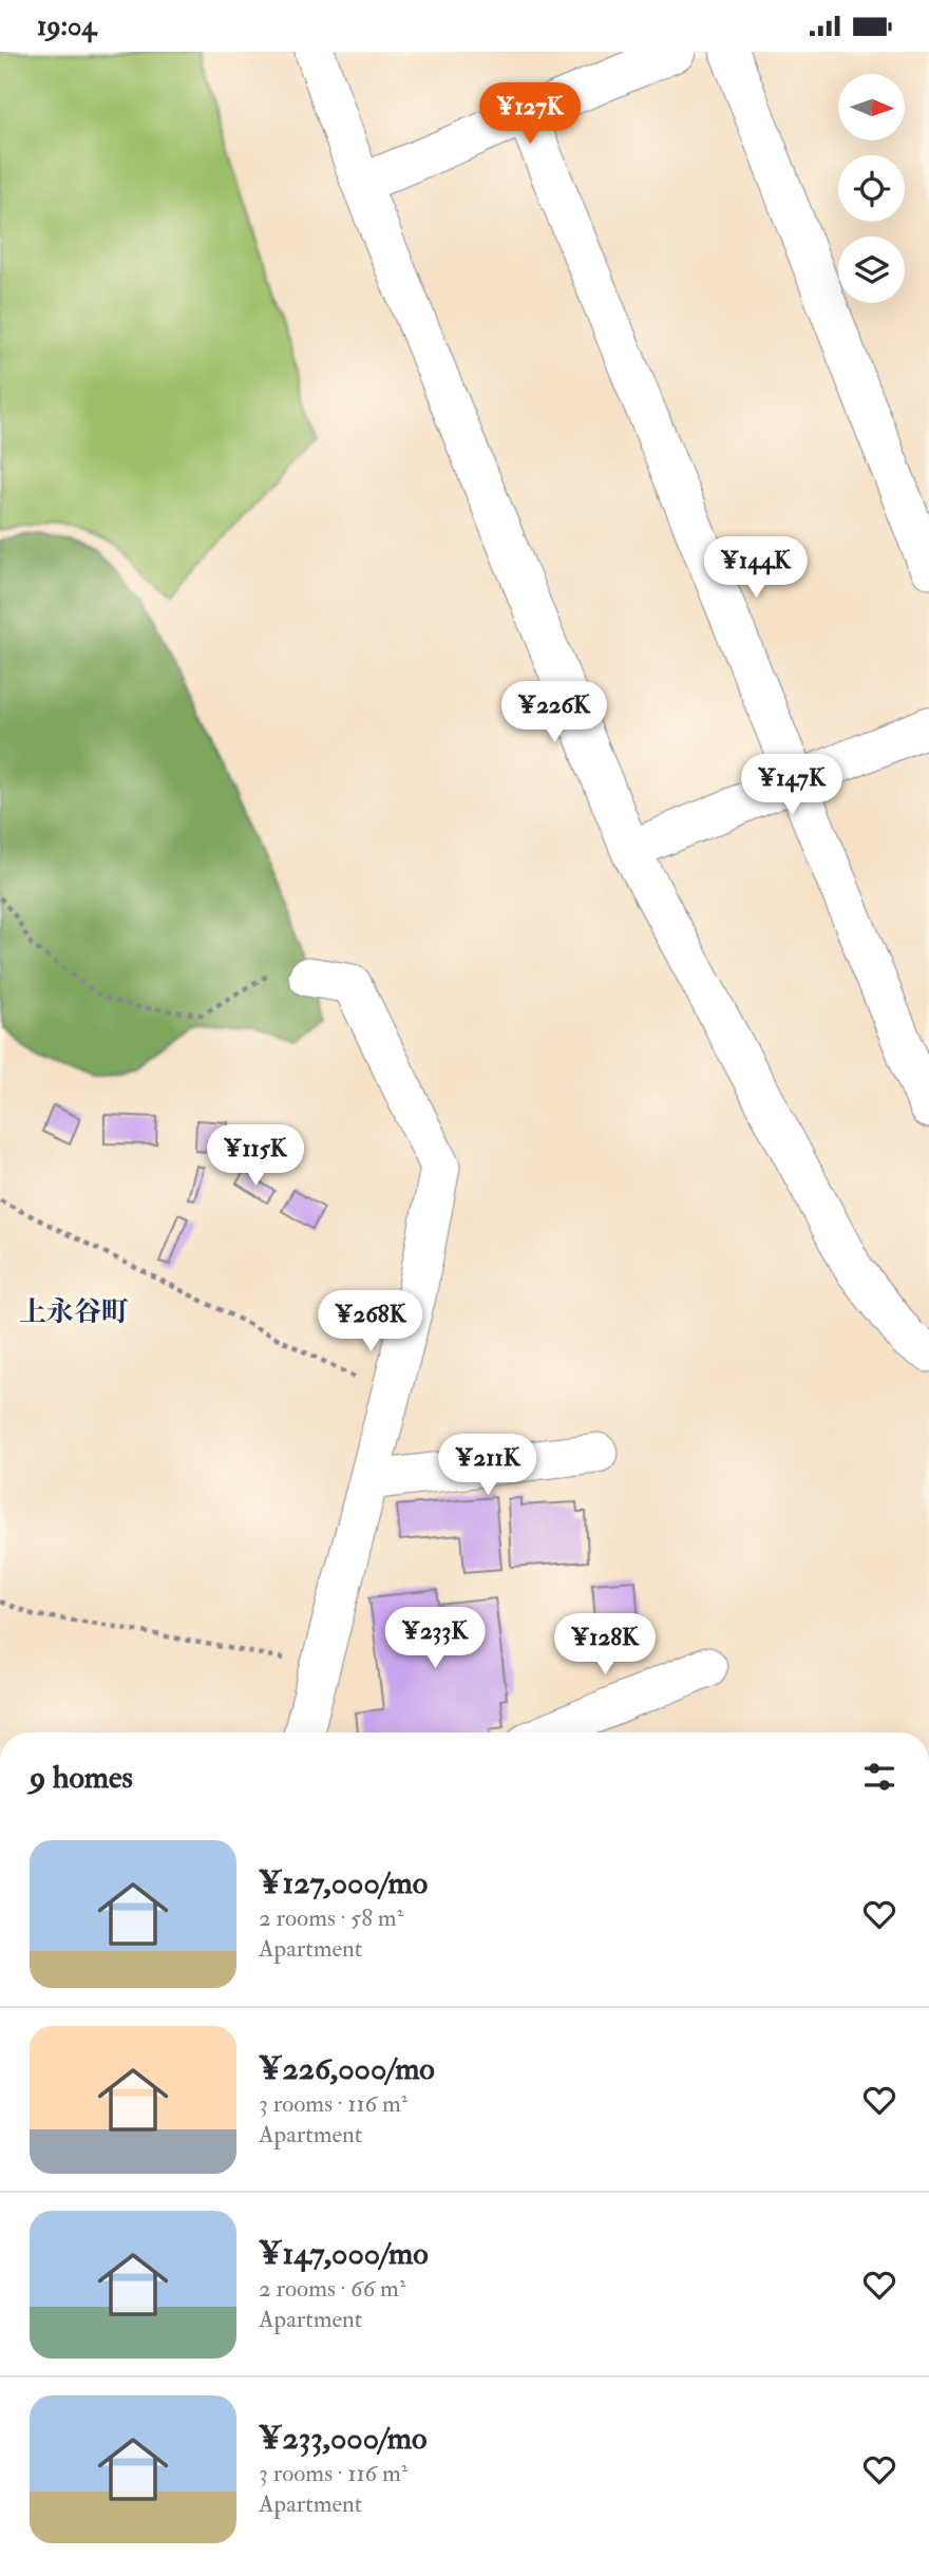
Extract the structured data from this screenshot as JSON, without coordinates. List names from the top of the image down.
{
  "districts": ["上永谷町"],
  "north": "right",
  "page": {
    "status": "19:04",
    "price": [
      "¥127K",
      "¥144K",
      "¥226K",
      "¥147K",
      "¥115K",
      "¥268K",
      "¥211K",
      "¥233K",
      "¥128K"
    ],
    "heading": "9 homes",
    "list": [
      {
        "name": "¥127,000/mo",
        "note": "2 rooms · 58 m² · Apartment"
      },
      {
        "name": "¥226,000/mo",
        "note": "3 rooms · 116 m² · Apartment"
      },
      {
        "name": "¥147,000/mo",
        "note": "2 rooms · 66 m² · Apartment"
      },
      {
        "name": "¥233,000/mo",
        "note": "3 rooms · 116 m² · Apartment"
      }
    ]
  }
}
